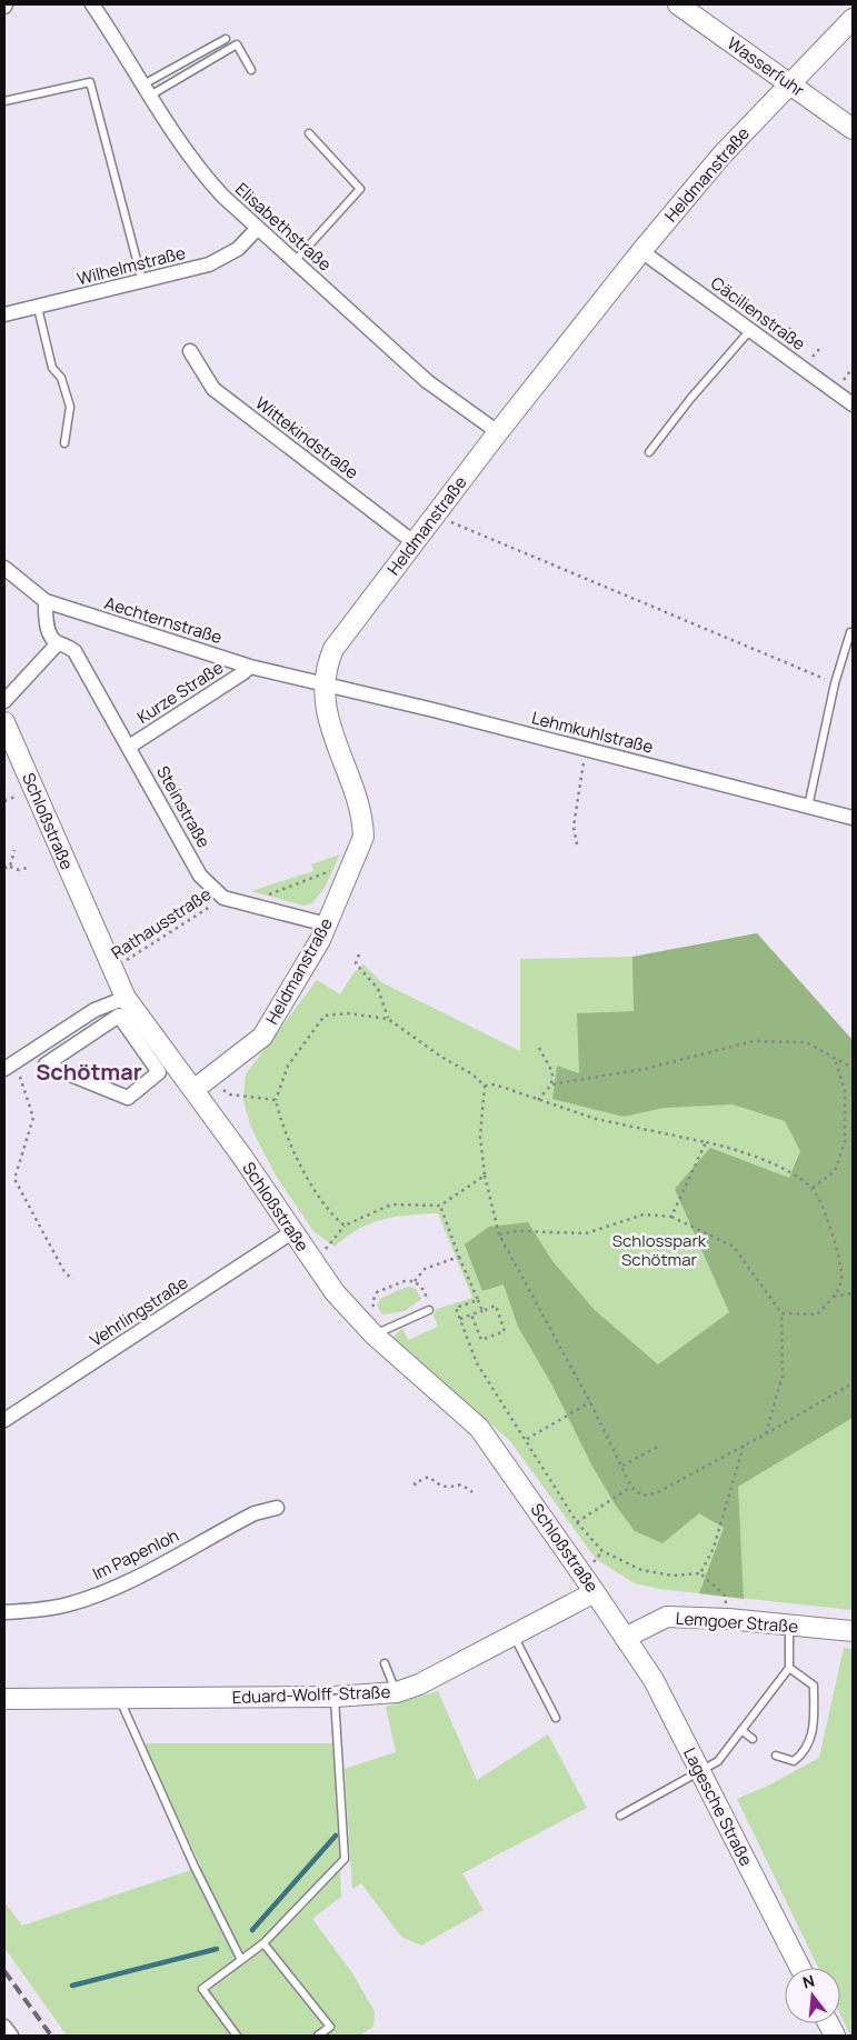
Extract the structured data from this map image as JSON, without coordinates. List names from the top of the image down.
{
  "streets": {
    "street": [
      "Wasserfuhr",
      "Heldmanstraße",
      "Elisabethstraße",
      "Wilhelmstraße",
      "Cäcilienstraße",
      "Wittekindstraße",
      "Aechternstraße",
      "Kurze Straße",
      "Lehmkuhlstraße",
      "Steinstraße",
      "Schloßstraße",
      "Vehrlingstraße",
      "Im Papenloh",
      "Lemgoer Straße",
      "Eduard-Wolff-Straße",
      "Lagesche Straße"
    ],
    "path": ["Rathausstraße"]
  },
  "crossings": [
    ["Wasserfuhr", "Heldmanstraße"],
    ["Heldmanstraße", "Elisabethstraße"],
    ["Heldmanstraße", "Cäcilienstraße"],
    ["Heldmanstraße", "Wittekindstraße"],
    ["Heldmanstraße", "Aechternstraße"],
    ["Heldmanstraße", "Lehmkuhlstraße"],
    ["Heldmanstraße", "Steinstraße"],
    ["Heldmanstraße", "Schloßstraße"],
    ["Elisabethstraße", "Wilhelmstraße"],
    ["Aechternstraße", "Kurze Straße"],
    ["Aechternstraße", "Lehmkuhlstraße"],
    ["Aechternstraße", "Steinstraße"],
    ["Kurze Straße", "Steinstraße"],
    ["Steinstraße", "Rathausstraße"],
    ["Schloßstraße", "Rathausstraße"],
    ["Schloßstraße", "Vehrlingstraße"],
    ["Schloßstraße", "Lemgoer Straße"],
    ["Schloßstraße", "Eduard-Wolff-Straße"],
    ["Schloßstraße", "Lagesche Straße"],
    ["Lemgoer Straße", "Lagesche Straße"]
  ],
  "districts": ["Schötmar"],
  "parks": ["Schlosspark Schötmar"],
  "north": "top"
}
